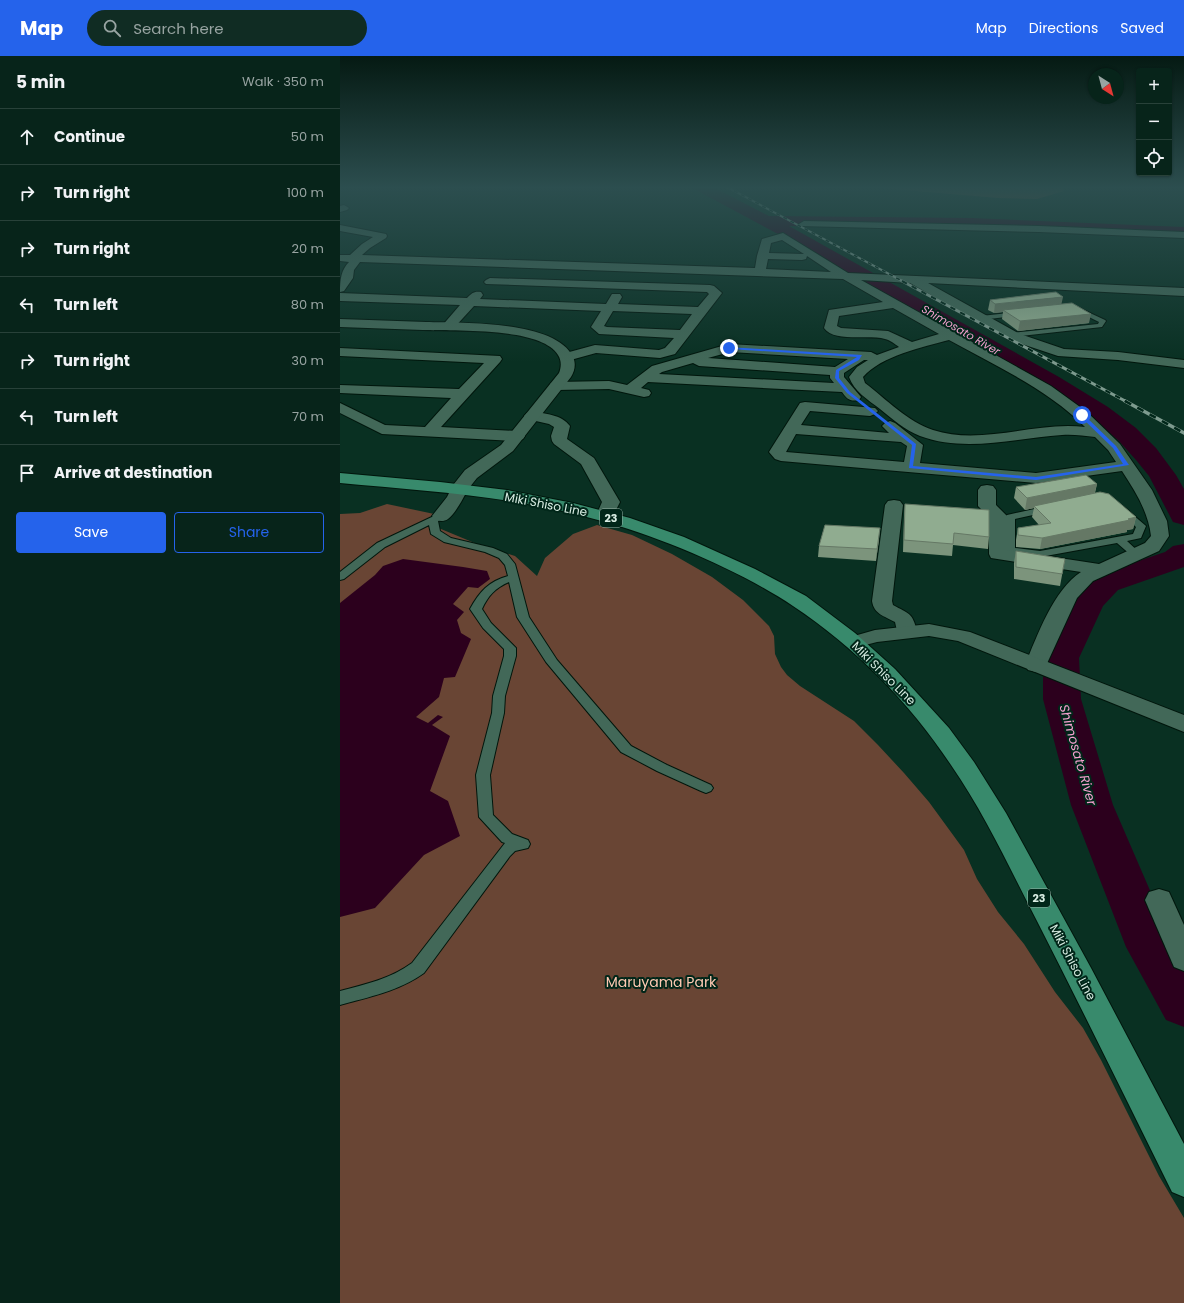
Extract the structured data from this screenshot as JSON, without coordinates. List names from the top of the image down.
{
  "streets": {
    "main road": ["Miki Shiso Line", "23"]
  },
  "water": ["Shimosato River"],
  "parks": ["Maruyama Park"],
  "north": "bottom right",
  "page": {
    "header": "Map",
    "search": "Search here",
    "nav": ["Map", "Directions", "Saved"],
    "heading": ["5 min", "Walk · 350 m"],
    "map_buttons": ["+", "−"],
    "list": [
      ["Continue", "50 m"],
      ["Turn right", "100 m"],
      ["Turn right", "20 m"],
      ["Turn left", "80 m"],
      ["Turn right", "30 m"],
      ["Turn left", "70 m"],
      "Arrive at destination"
    ],
    "buttons": ["Save", "Share"]
  }
}
